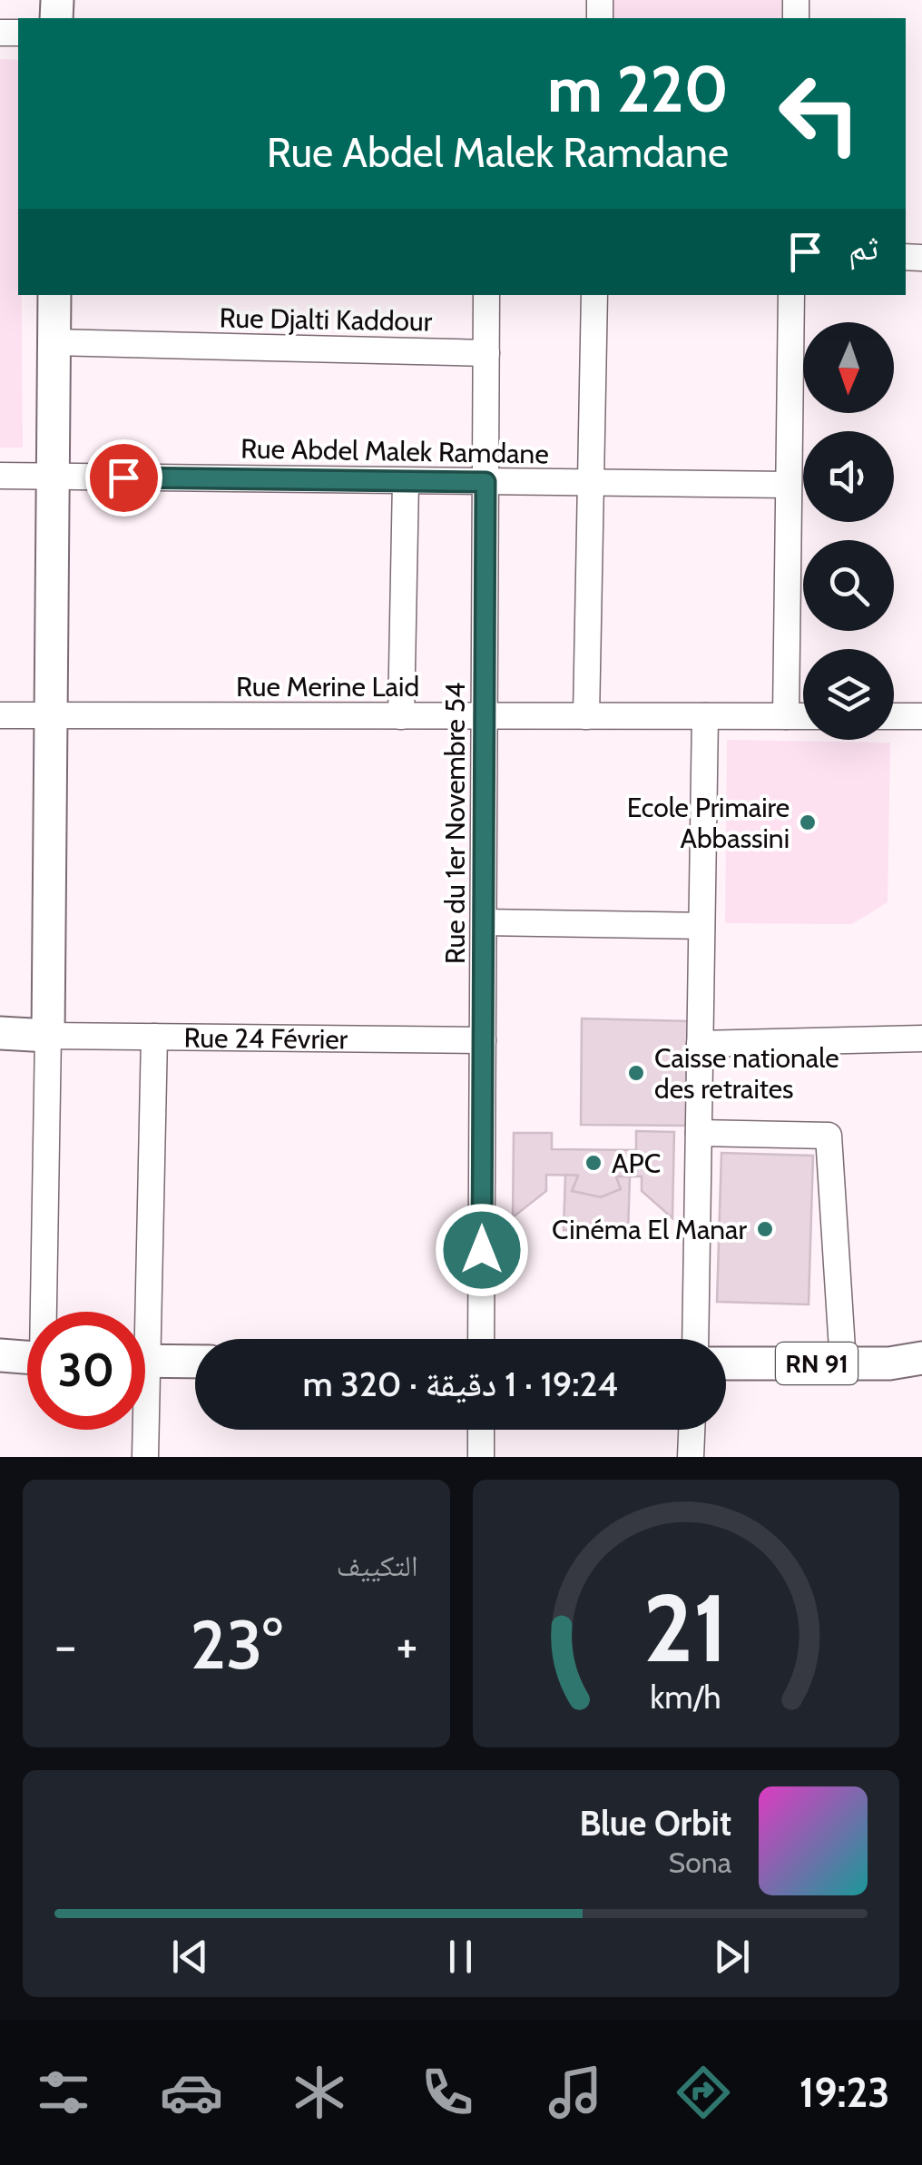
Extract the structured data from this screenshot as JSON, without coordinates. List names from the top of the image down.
{
  "streets": {
    "main road": ["Rue 24 Février", "RN 91"],
    "street": [
      "Rue Djalti Kaddour",
      "Rue Abdel Malek Ramdane",
      "Rue Merine Laid",
      "Rue du 1er Novembre 54"
    ]
  },
  "crossings": [
    ["Rue Djalti Kaddour", "Rue du 1er Novembre 54"],
    ["Rue Abdel Malek Ramdane", "Rue du 1er Novembre 54"],
    ["Rue Merine Laid", "Rue du 1er Novembre 54"],
    ["Rue du 1er Novembre 54", "Rue 24 Février"]
  ],
  "places": [
    "Ecole Primaire Abbassini",
    "Caisse nationale des retraites",
    "APC",
    "Cinéma El Manar"
  ],
  "north": "bottom",
  "page": {
    "turn": ["220 m", "Rue Abdel Malek Ramdane"],
    "then": "ثم",
    "limit": "30",
    "trip": "19:24 · 1 دقيقة · 320 m",
    "tile": "التكييف",
    "heat": ["−", "23°", "+"],
    "song": ["Blue Orbit", "Sona"],
    "tabs": "19:23",
    "gauge": ["21", "km/h"]
  }
}
